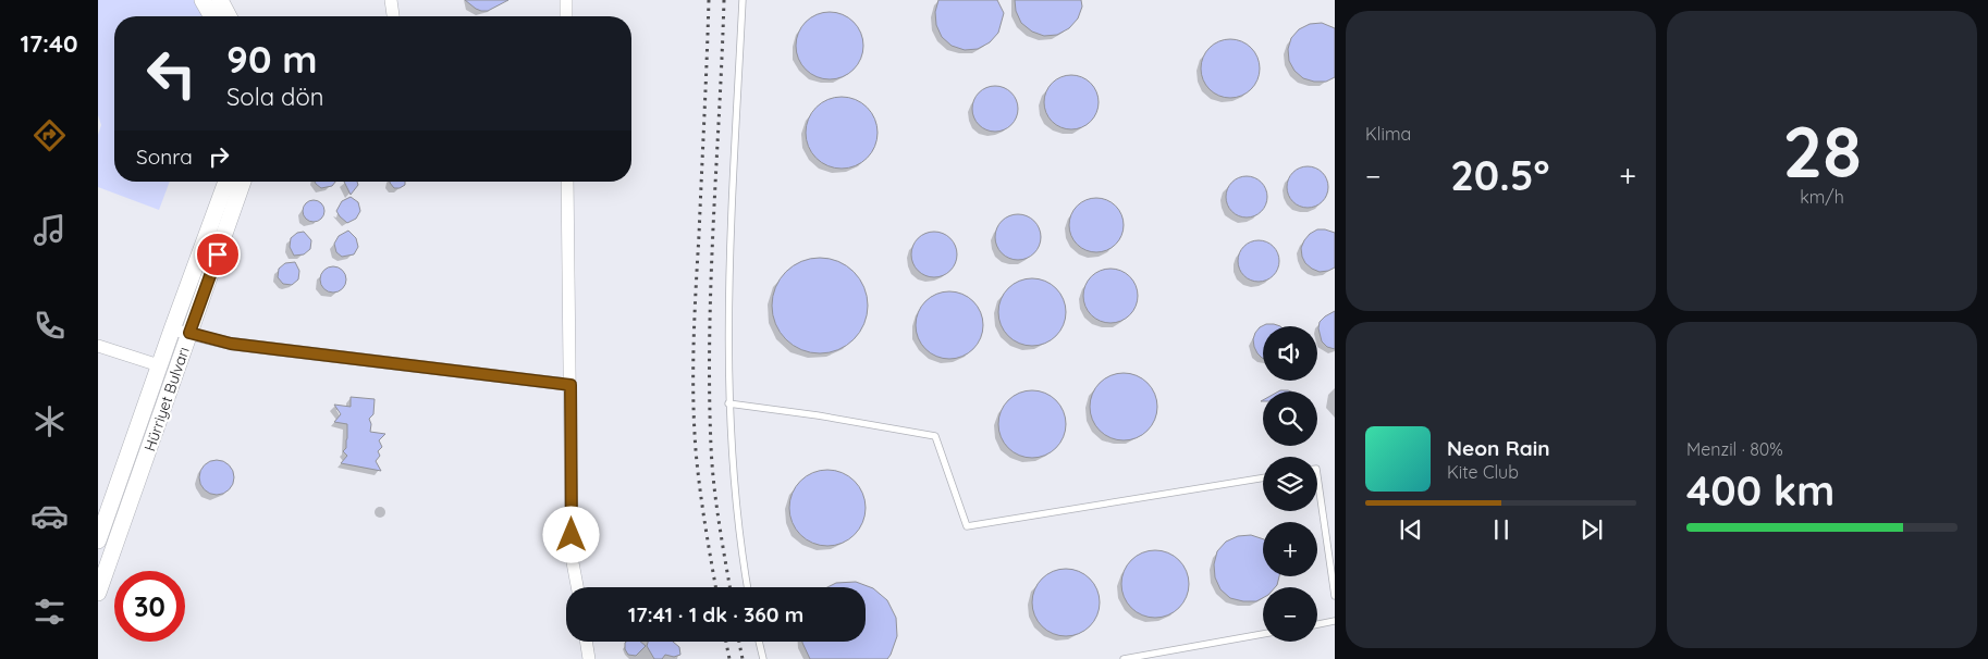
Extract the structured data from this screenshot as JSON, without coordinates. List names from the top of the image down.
{
  "streets": {
    "main road": ["Hürriyet Bulvarı"]
  },
  "page": {
    "tabs": "17:40",
    "tile": [
      "Klima",
      ["28", "km/h"],
      ["Menzil · 80%", "400 km"]
    ],
    "turn": ["90 m", "Sola dön"],
    "then": "Sonra",
    "heat": ["−", "20.5°", "+"],
    "map_buttons": ["+", "−"],
    "song": ["Neon Rain", "Kite Club"],
    "limit": "30",
    "trip": "17:41 · 1 dk · 360 m"
  }
}
